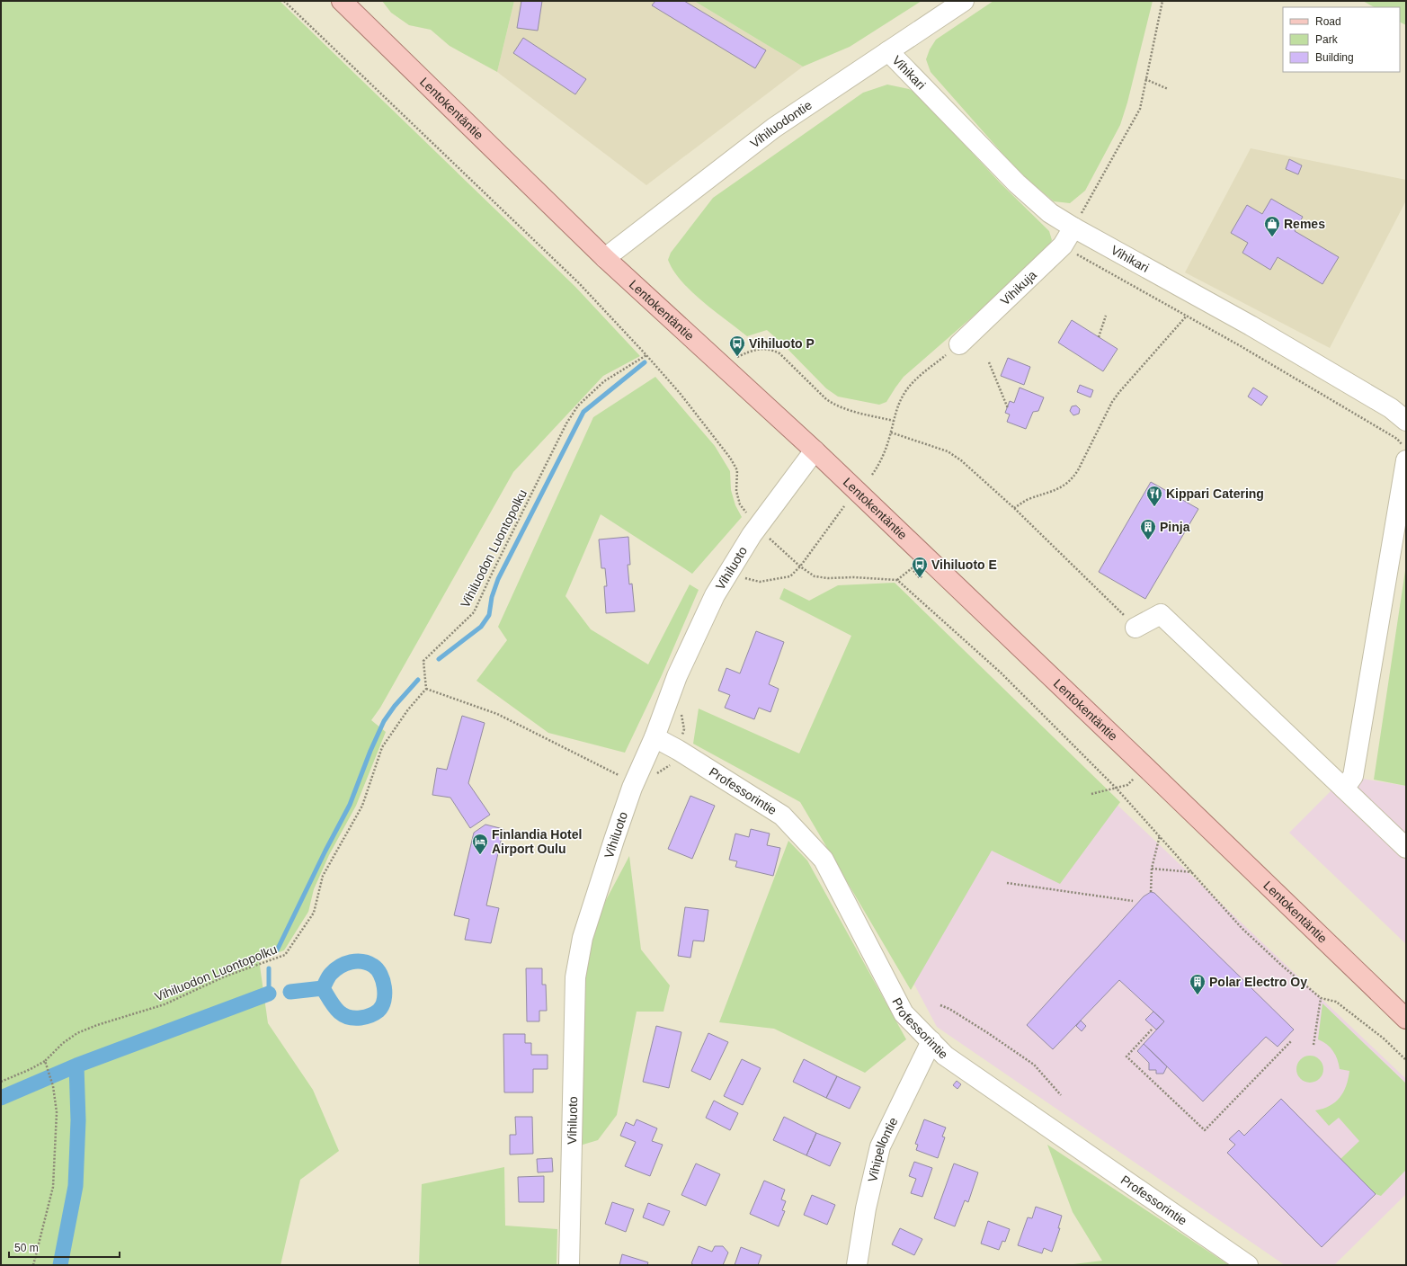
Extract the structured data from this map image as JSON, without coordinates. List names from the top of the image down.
{
  "streets": {
    "main road": ["Lentokentäntie"],
    "street": [
      "Vihikari",
      "Vihiluodontie",
      "Vihikuja",
      "Vihiluoto",
      "Professorintie",
      "Vihipellontie"
    ],
    "path": ["Vihiluodon Luontopolku"]
  },
  "crossings": [
    ["Vihikari", "Vihiluodontie"],
    ["Vihikari", "Vihikuja"],
    ["Lentokentäntie", "Vihiluodontie"],
    ["Lentokentäntie", "Vihiluoto"],
    ["Vihiluoto", "Professorintie"],
    ["Professorintie", "Vihipellontie"]
  ],
  "places": {
    "shop": ["Remes"],
    "bus stop": ["Vihiluoto P", "Vihiluoto E"],
    "restaurant": ["Kippari Catering"],
    "building": ["Pinja", "Polar Electro Oy"],
    "hotel": ["Finlandia Hotel Airport Oulu"]
  },
  "legend": ["Road", "Park", "Building"],
  "scale_bar": "50 m"
}
